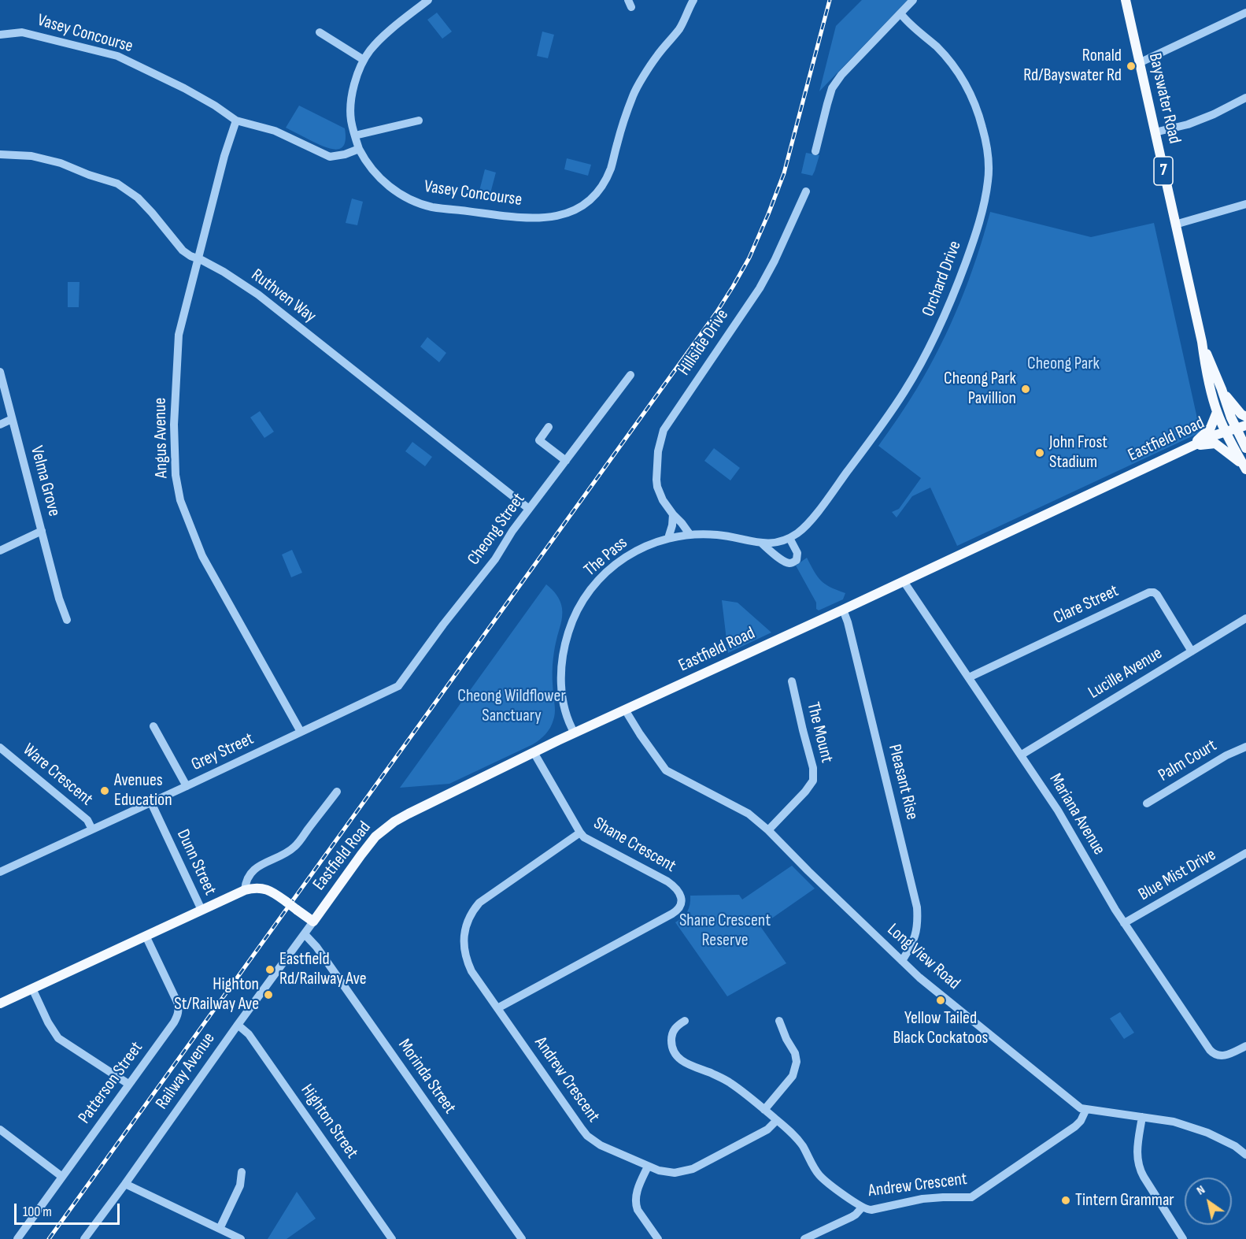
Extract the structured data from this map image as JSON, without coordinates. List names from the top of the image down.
{
  "streets": {
    "main road": ["Bayswater Road", "7", "Eastfield Road"],
    "street": [
      "Vasey Concourse",
      "Orchard Drive",
      "Ruthven Way",
      "Hillside Drive",
      "Angus Avenue",
      "Velma Grove",
      "Cheong Street",
      "The Pass",
      "Clare Street",
      "Lucille Avenue",
      "The Mount",
      "Grey Street",
      "Palm Court",
      "Ware Crescent",
      "Pleasant Rise",
      "Mariana Avenue",
      "Shane Crescent",
      "Dunn Street",
      "Blue Mist Drive",
      "Long View Road",
      "Railway Avenue",
      "Morinda Street",
      "Andrew Crescent",
      "Patterson Street",
      "Highton Street"
    ]
  },
  "crossings": [
    ["Vasey Concourse", "Angus Avenue"],
    ["Bayswater Road", "Eastfield Road"],
    ["Orchard Drive", "The Pass"],
    ["Ruthven Way", "Angus Avenue"],
    ["Ruthven Way", "Cheong Street"],
    ["Hillside Drive", "The Pass"],
    ["Angus Avenue", "Grey Street"],
    ["Eastfield Road", "The Pass"],
    ["Eastfield Road", "Pleasant Rise"],
    ["Eastfield Road", "Mariana Avenue"],
    ["Eastfield Road", "Shane Crescent"],
    ["Eastfield Road", "Long View Road"],
    ["Eastfield Road", "Railway Avenue"],
    ["Cheong Street", "Grey Street"],
    ["Clare Street", "Lucille Avenue"],
    ["Clare Street", "Mariana Avenue"],
    ["Lucille Avenue", "Mariana Avenue"],
    ["The Mount", "Long View Road"],
    ["Grey Street", "Ware Crescent"],
    ["Grey Street", "Dunn Street"],
    ["Pleasant Rise", "Long View Road"],
    ["Mariana Avenue", "Blue Mist Drive"],
    ["Shane Crescent", "Andrew Crescent"],
    ["Long View Road", "Andrew Crescent"],
    ["Railway Avenue", "Morinda Street"],
    ["Railway Avenue", "Highton Street"]
  ],
  "parks": ["Cheong Park", "Cheong Wildflower Sanctuary", "Shane Crescent Reserve"],
  "places": [
    "Ronald Rd/Bayswater Rd",
    "Cheong Park Pavillion",
    "John Frost Stadium",
    "Avenues Education",
    "Eastfield Rd/Railway Ave",
    "Highton St/Railway Ave",
    "Yellow Tailed Black Cockatoos",
    "Tintern Grammar"
  ],
  "scale_bar": "100 m",
  "north": "top left"
}
